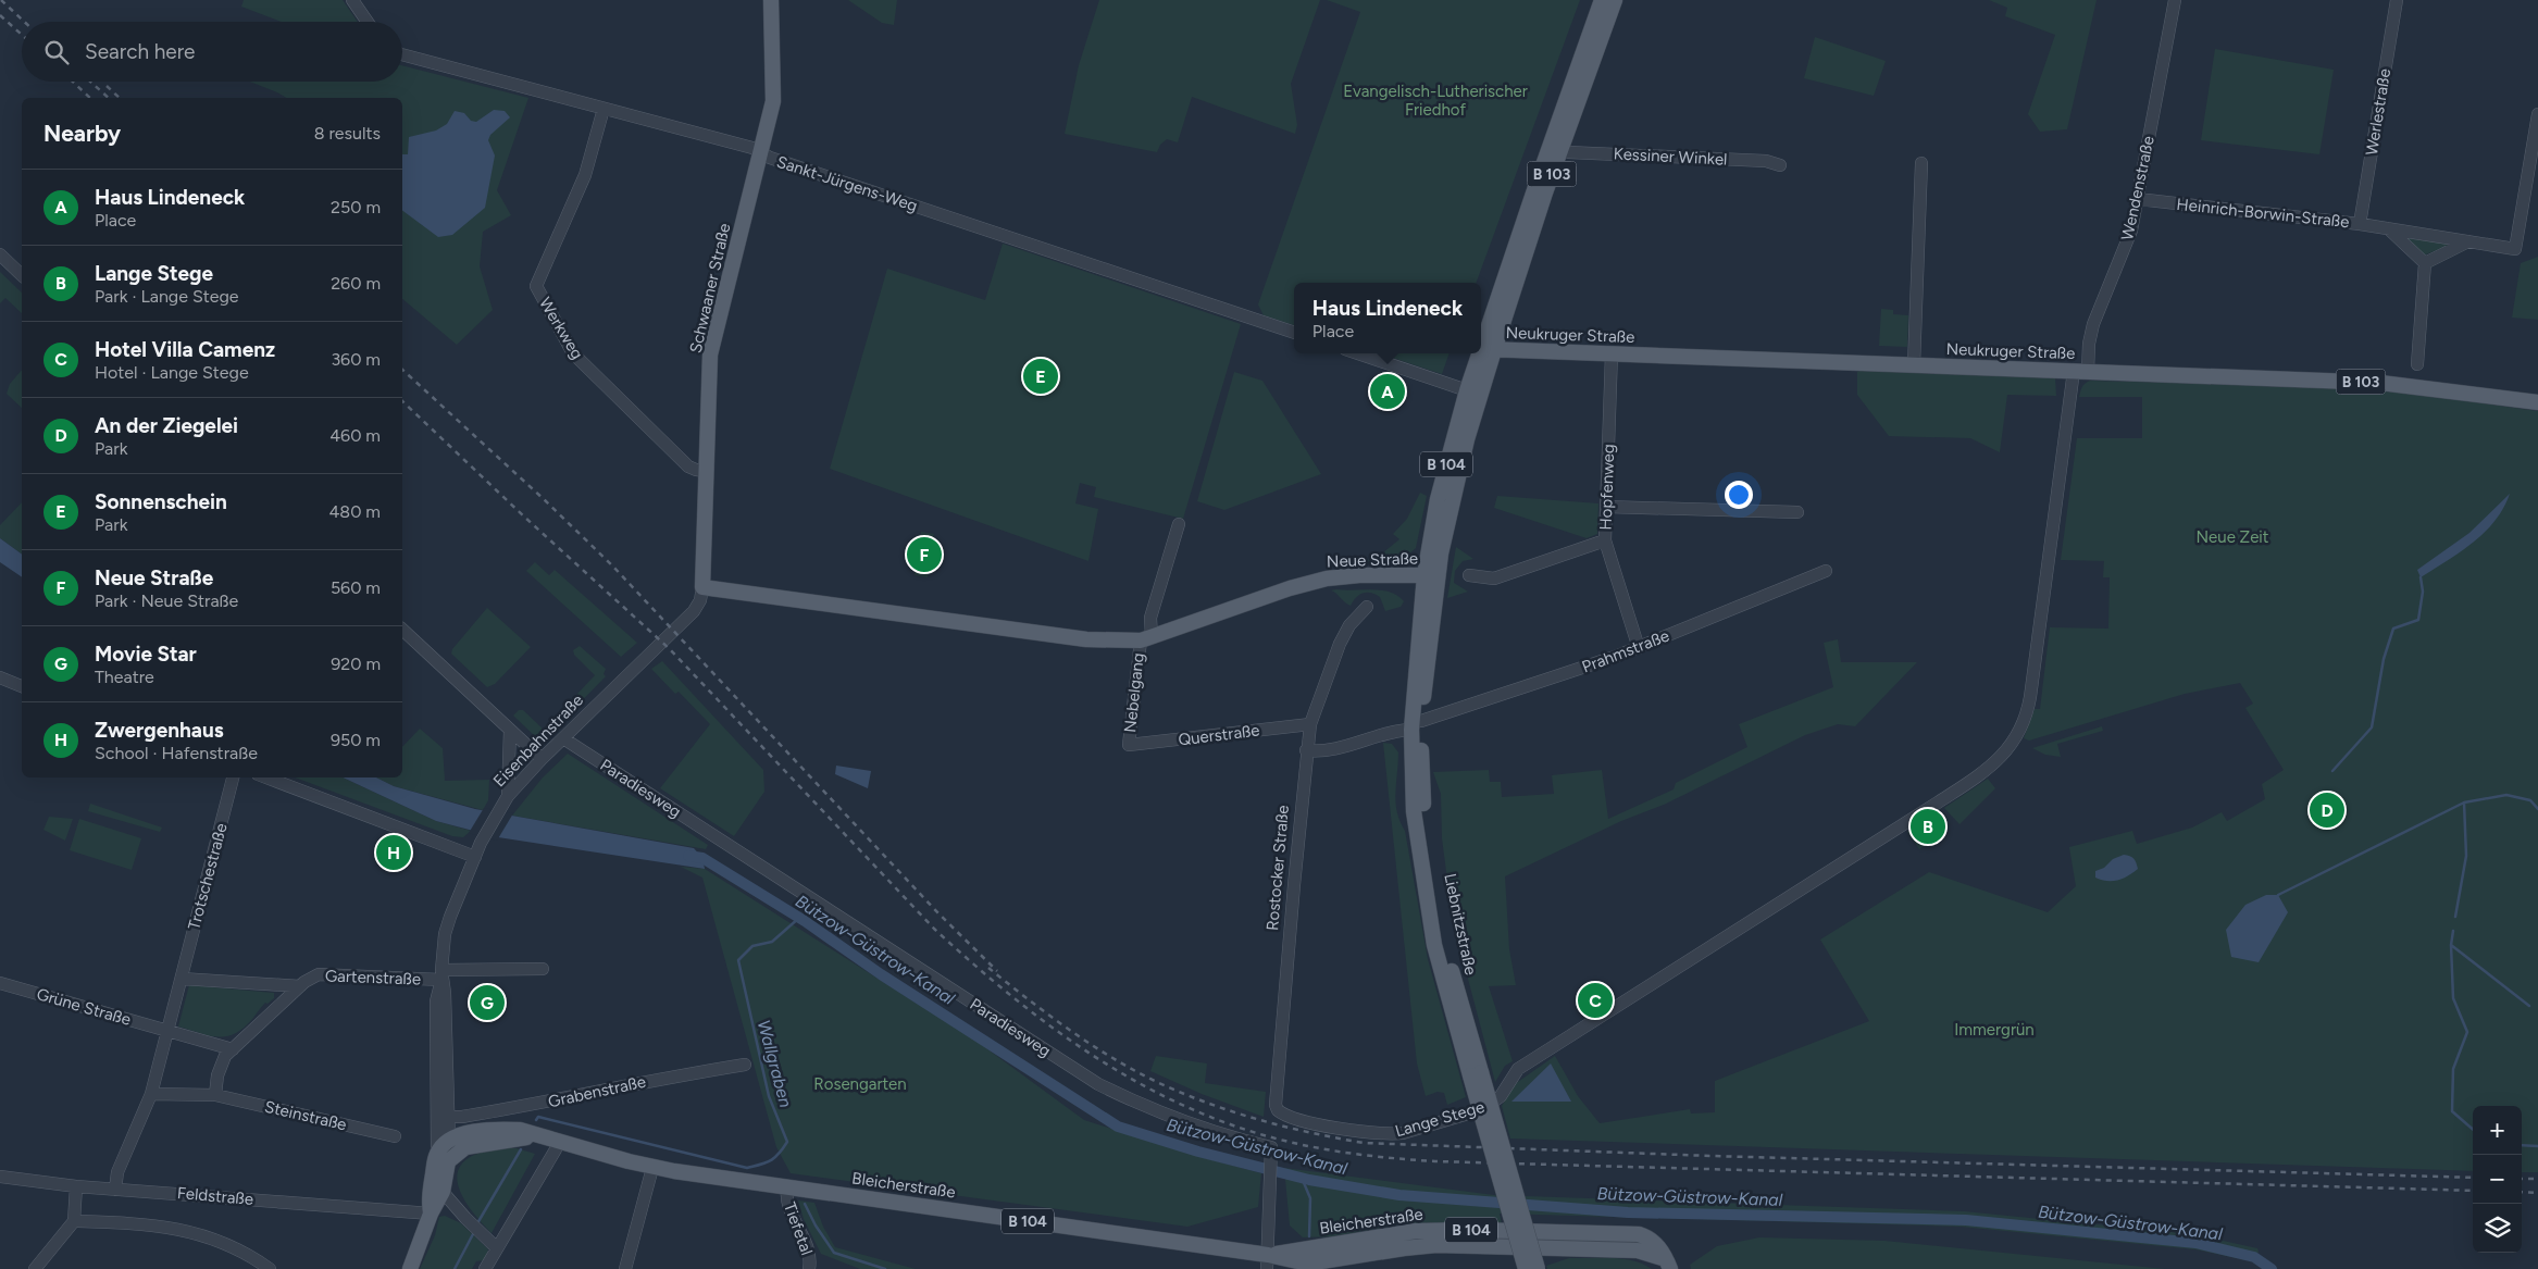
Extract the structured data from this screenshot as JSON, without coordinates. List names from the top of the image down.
{
  "streets": {
    "main road": [
      "B 103",
      "Schwaaner Straße",
      "Neukruger Straße",
      "B 104",
      "Neue Straße",
      "Eisenbahnstraße",
      "Liebnitzstraße",
      "Bleicherstraße"
    ],
    "street": [
      "Werlestraße",
      "Kessiner Winkel",
      "Sankt-Jürgens-Weg",
      "Wendenstraße",
      "Heinrich-Borwin-Straße",
      "Werkweg",
      "Hopfenweg",
      "Prahmstraße",
      "Nebelgang",
      "Querstraße",
      "Paradiesweg",
      "Rostocker Straße",
      "Trotschestraße",
      "Gartenstraße",
      "Grüne Straße",
      "Grabenstraße",
      "Steinstraße",
      "Lange Stege",
      "Feldstraße",
      "Tiefetal"
    ]
  },
  "crossings": [
    ["Werlestraße", "Heinrich-Borwin-Straße"],
    ["Kessiner Winkel", "B 103"],
    ["B 103", "Neukruger Straße"],
    ["B 103", "B 104"],
    ["Sankt-Jürgens-Weg", "Schwaaner Straße"],
    ["Sankt-Jürgens-Weg", "Werkweg"],
    ["Wendenstraße", "Heinrich-Borwin-Straße"],
    ["Wendenstraße", "Neukruger Straße"],
    ["Wendenstraße", "Lange Stege"],
    ["Schwaaner Straße", "Werkweg"],
    ["Schwaaner Straße", "Neue Straße"],
    ["Schwaaner Straße", "Eisenbahnstraße"],
    ["Neukruger Straße", "B 104"],
    ["Neukruger Straße", "Hopfenweg"],
    ["Neukruger Straße", "Lange Stege"],
    ["B 104", "Neue Straße"],
    ["B 104", "Liebnitzstraße"],
    ["Hopfenweg", "Prahmstraße"],
    ["Neue Straße", "Nebelgang"],
    ["Neue Straße", "Eisenbahnstraße"],
    ["Neue Straße", "Liebnitzstraße"],
    ["Prahmstraße", "Rostocker Straße"],
    ["Prahmstraße", "Liebnitzstraße"],
    ["Nebelgang", "Querstraße"],
    ["Querstraße", "Rostocker Straße"],
    ["Eisenbahnstraße", "Paradiesweg"],
    ["Eisenbahnstraße", "Gartenstraße"],
    ["Eisenbahnstraße", "Grabenstraße"],
    ["Eisenbahnstraße", "Bleicherstraße"],
    ["Eisenbahnstraße", "Feldstraße"],
    ["Paradiesweg", "Bleicherstraße"],
    ["Rostocker Straße", "Lange Stege"],
    ["Trotschestraße", "Grüne Straße"],
    ["Trotschestraße", "Steinstraße"],
    ["Trotschestraße", "Feldstraße"],
    ["Bleicherstraße", "Tiefetal"]
  ],
  "water": ["Bützow-Güstrow-Kanal", "Wallgraben"],
  "parks": [
    "Evangelisch-Lutherischer Friedhof",
    "Neue Zeit",
    "Immergrün",
    "Rosengarten"
  ],
  "page": {
    "search": "Search here",
    "heading": ["Nearby", "8 results"],
    "list": [
      {
        "mark": "A",
        "name": "Haus Lindeneck",
        "note": "Place",
        "value": "250 m"
      },
      {
        "mark": "B",
        "name": "Lange Stege",
        "note": "Park · Lange Stege",
        "value": "260 m"
      },
      {
        "mark": "C",
        "name": "Hotel Villa Camenz",
        "note": "Hotel · Lange Stege",
        "value": "360 m"
      },
      {
        "mark": "D",
        "name": "An der Ziegelei",
        "note": "Park",
        "value": "460 m"
      },
      {
        "mark": "E",
        "name": "Sonnenschein",
        "note": "Park",
        "value": "480 m"
      },
      {
        "mark": "F",
        "name": "Neue Straße",
        "note": "Park · Neue Straße",
        "value": "560 m"
      },
      {
        "mark": "G",
        "name": "Movie Star",
        "note": "Theatre",
        "value": "920 m"
      },
      {
        "mark": "H",
        "name": "Zwergenhaus",
        "note": "School · Hafenstraße",
        "value": "950 m"
      }
    ],
    "popup": ["Haus Lindeneck", "Place"],
    "pins": [
      "E",
      "A",
      "F",
      "D",
      "B",
      "H",
      "C",
      "G"
    ],
    "map_buttons": ["+", "−"]
  }
}
